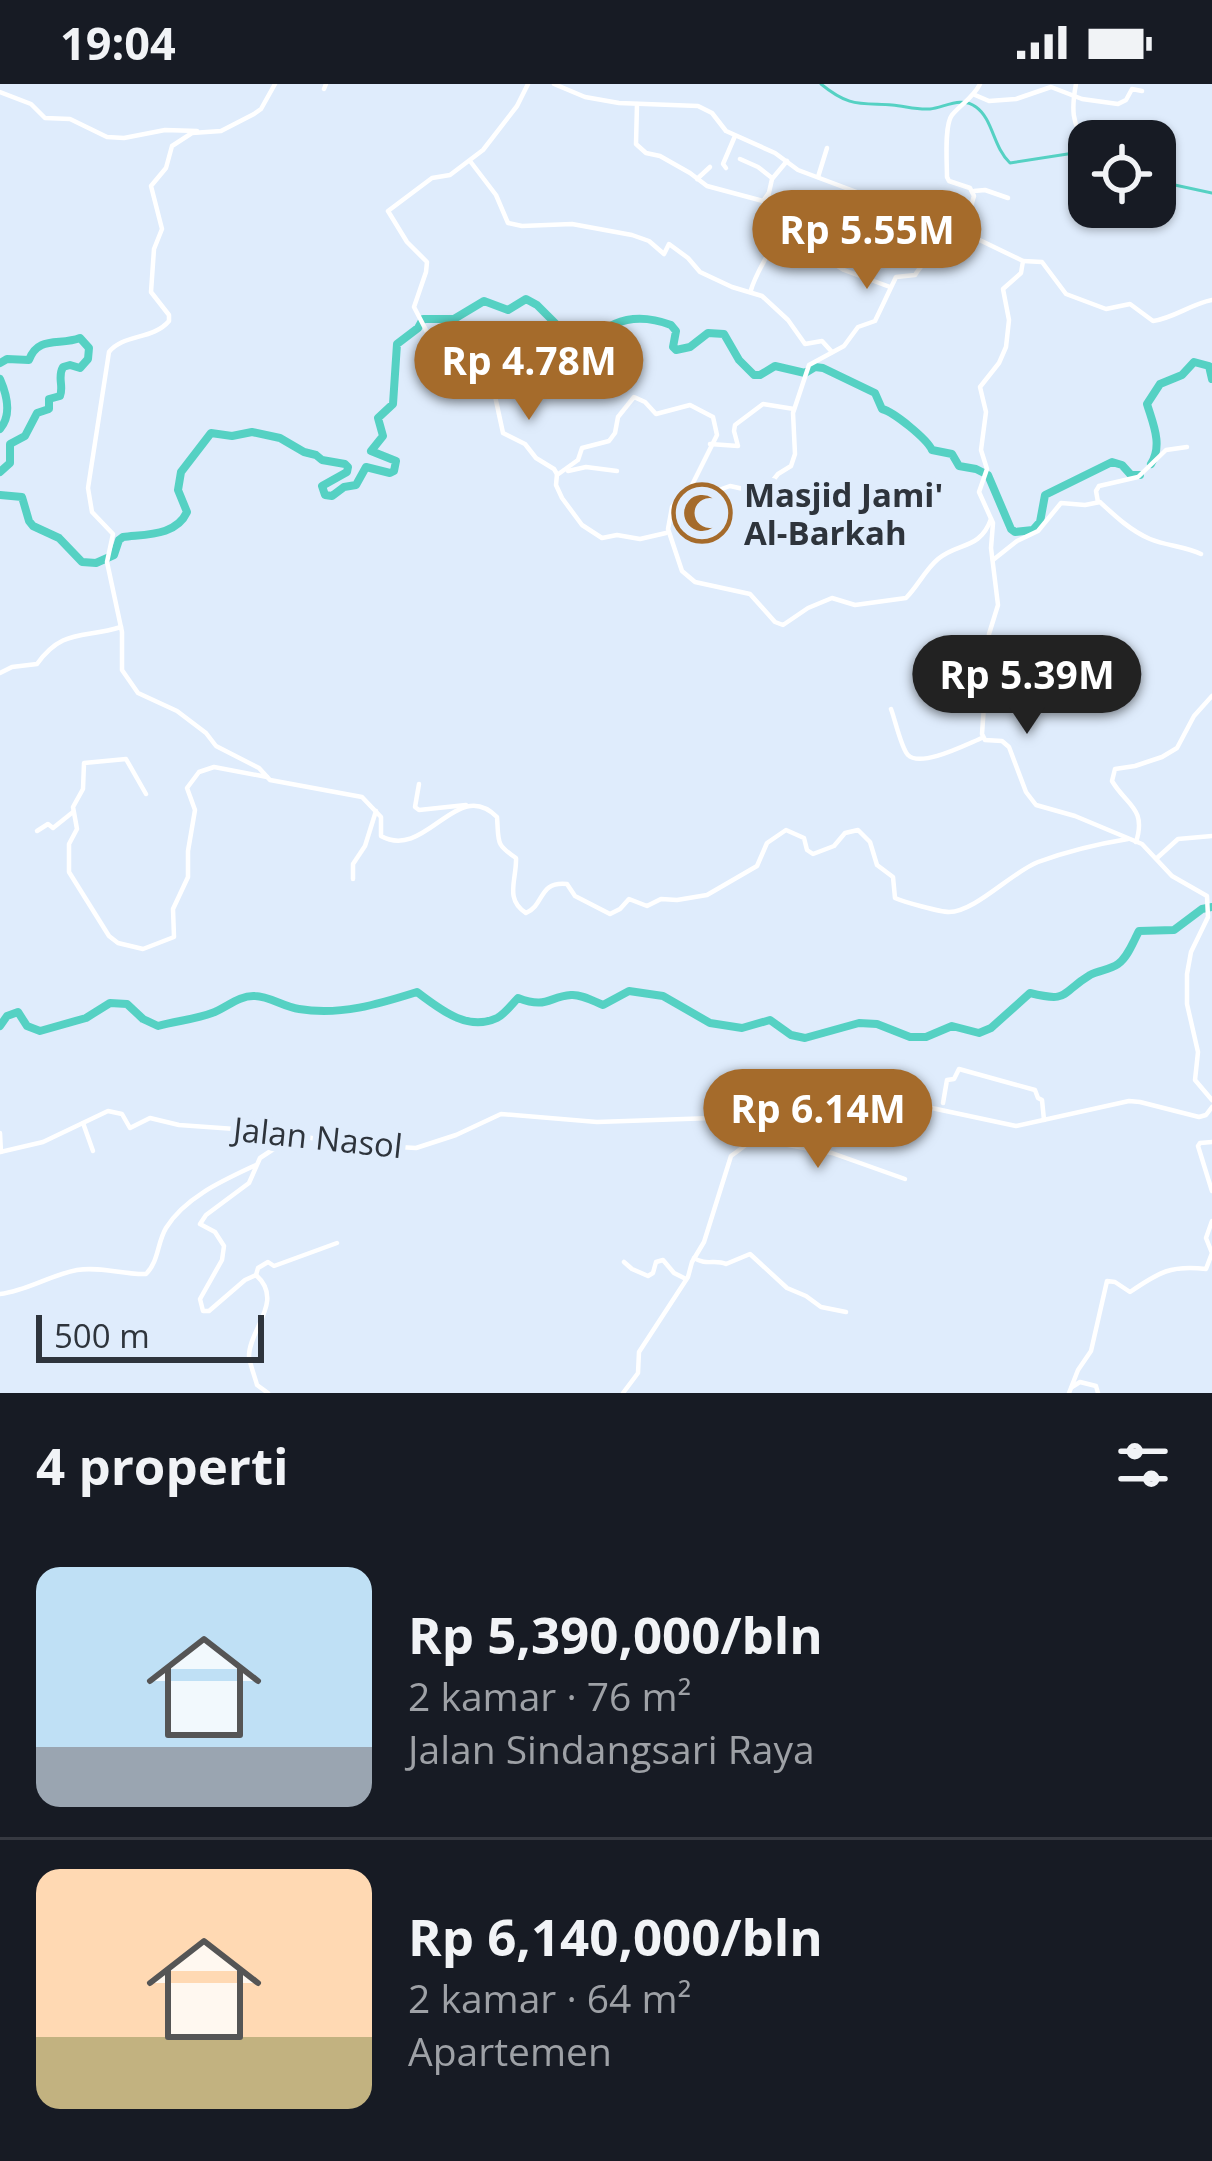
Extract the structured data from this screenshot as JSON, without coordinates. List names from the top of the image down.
{
  "streets": {
    "street": ["Jalan Nasol"]
  },
  "places": {
    "mosque": ["Masjid Jami' Al-Barkah"]
  },
  "scale_bar": "500 m",
  "page": {
    "status": "19:04",
    "price": [
      "Rp 5.55M",
      "Rp 4.78M",
      "Rp 5.39M",
      "Rp 6.14M"
    ],
    "scale": "500 m",
    "heading": "4 properti",
    "list": [
      {
        "name": "Rp 5,390,000/bln",
        "note": "2 kamar · 76 m² · Jalan Sindangsari Raya"
      },
      {
        "name": "Rp 6,140,000/bln",
        "note": "2 kamar · 64 m² · Apartemen"
      }
    ]
  }
}
